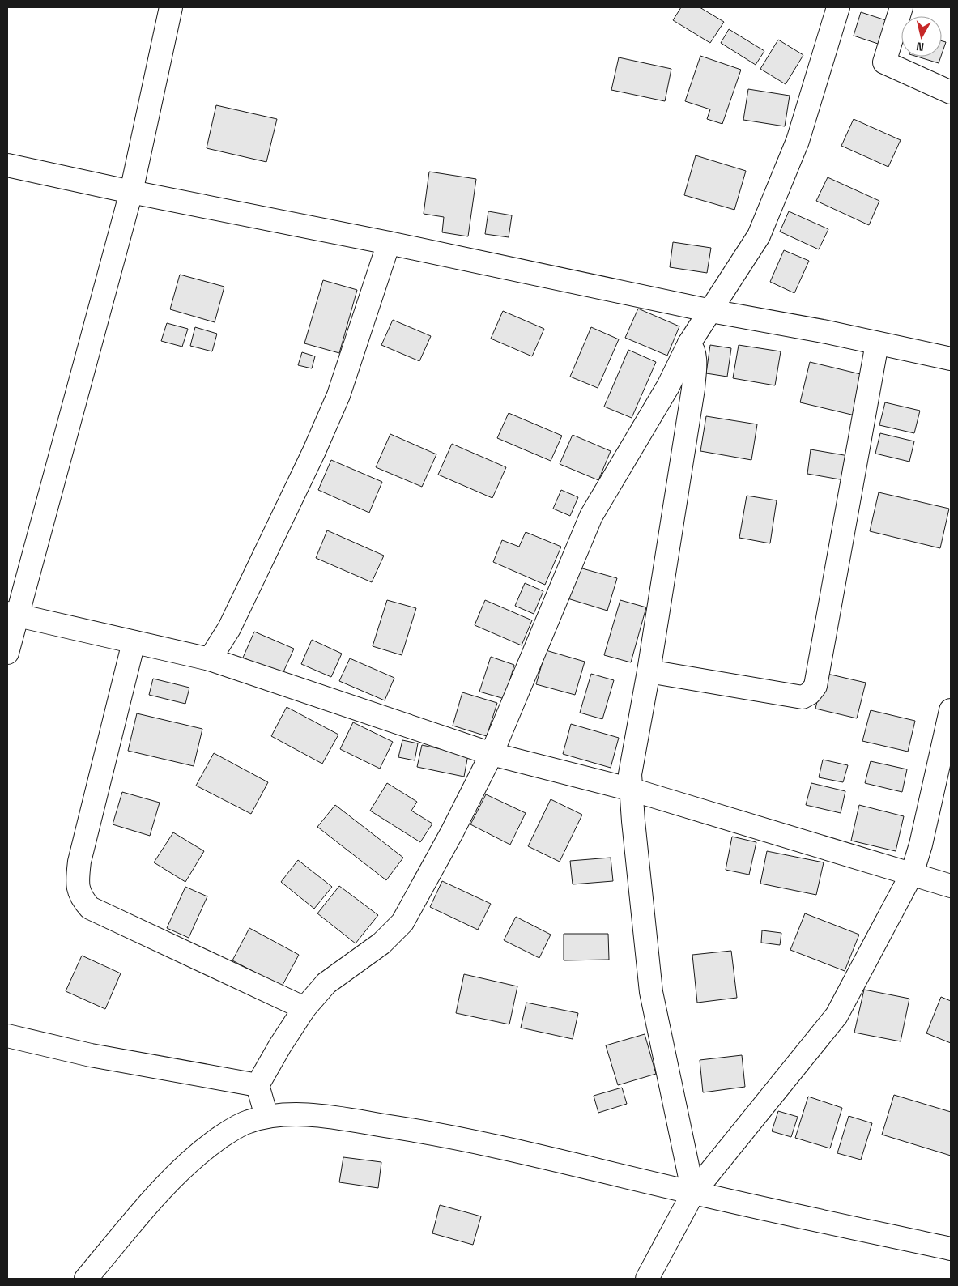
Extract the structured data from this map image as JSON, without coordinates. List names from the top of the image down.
{
  "north": "bottom"
}
